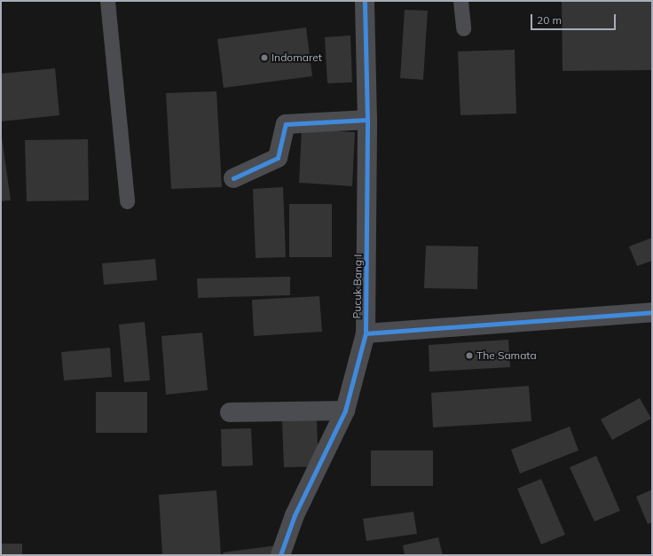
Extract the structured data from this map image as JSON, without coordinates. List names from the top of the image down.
{
  "streets": {
    "street": ["Pucuk Bang I"]
  },
  "places": ["Indomaret", "The Samata"],
  "scale_bar": "20 m"
}
